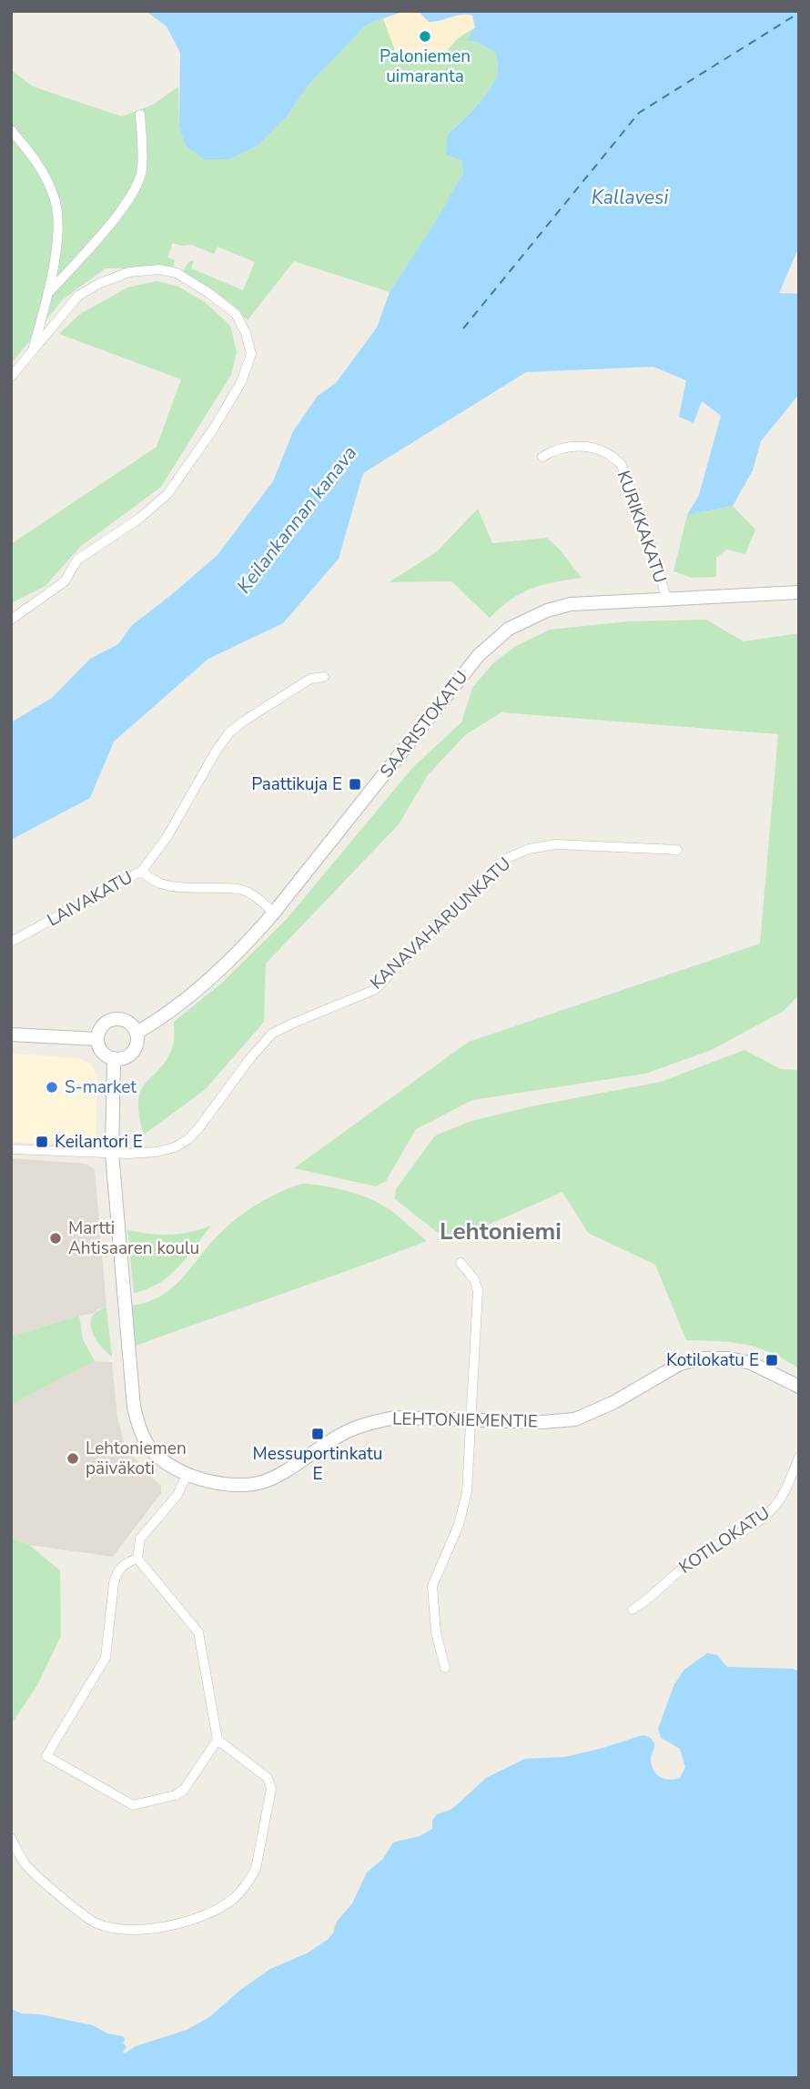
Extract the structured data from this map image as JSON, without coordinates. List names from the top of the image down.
{
  "streets": {
    "street": [
      "KURIKKAKATU",
      "SAARISTOKATU",
      "LAIVAKATU",
      "KANAVAHARJUNKATU",
      "LEHTONIEMENTIE",
      "KOTILOKATU"
    ]
  },
  "crossings": [
    ["KURIKKAKATU", "SAARISTOKATU"],
    ["SAARISTOKATU", "LAIVAKATU"],
    ["SAARISTOKATU", "LEHTONIEMENTIE"],
    ["KANAVAHARJUNKATU", "LEHTONIEMENTIE"]
  ],
  "districts": ["Lehtoniemi"],
  "water": ["Kallavesi", "Keilankannan kanava"],
  "places": {
    "other": [
      "Paloniemen uimaranta",
      "S-market",
      "Martti Ahtisaaren koulu",
      "Lehtoniemen päiväkoti"
    ],
    "transit": [
      "Paattikuja E",
      "Keilantori E",
      "Kotilokatu E",
      "Messuportinkatu E"
    ]
  }
}
